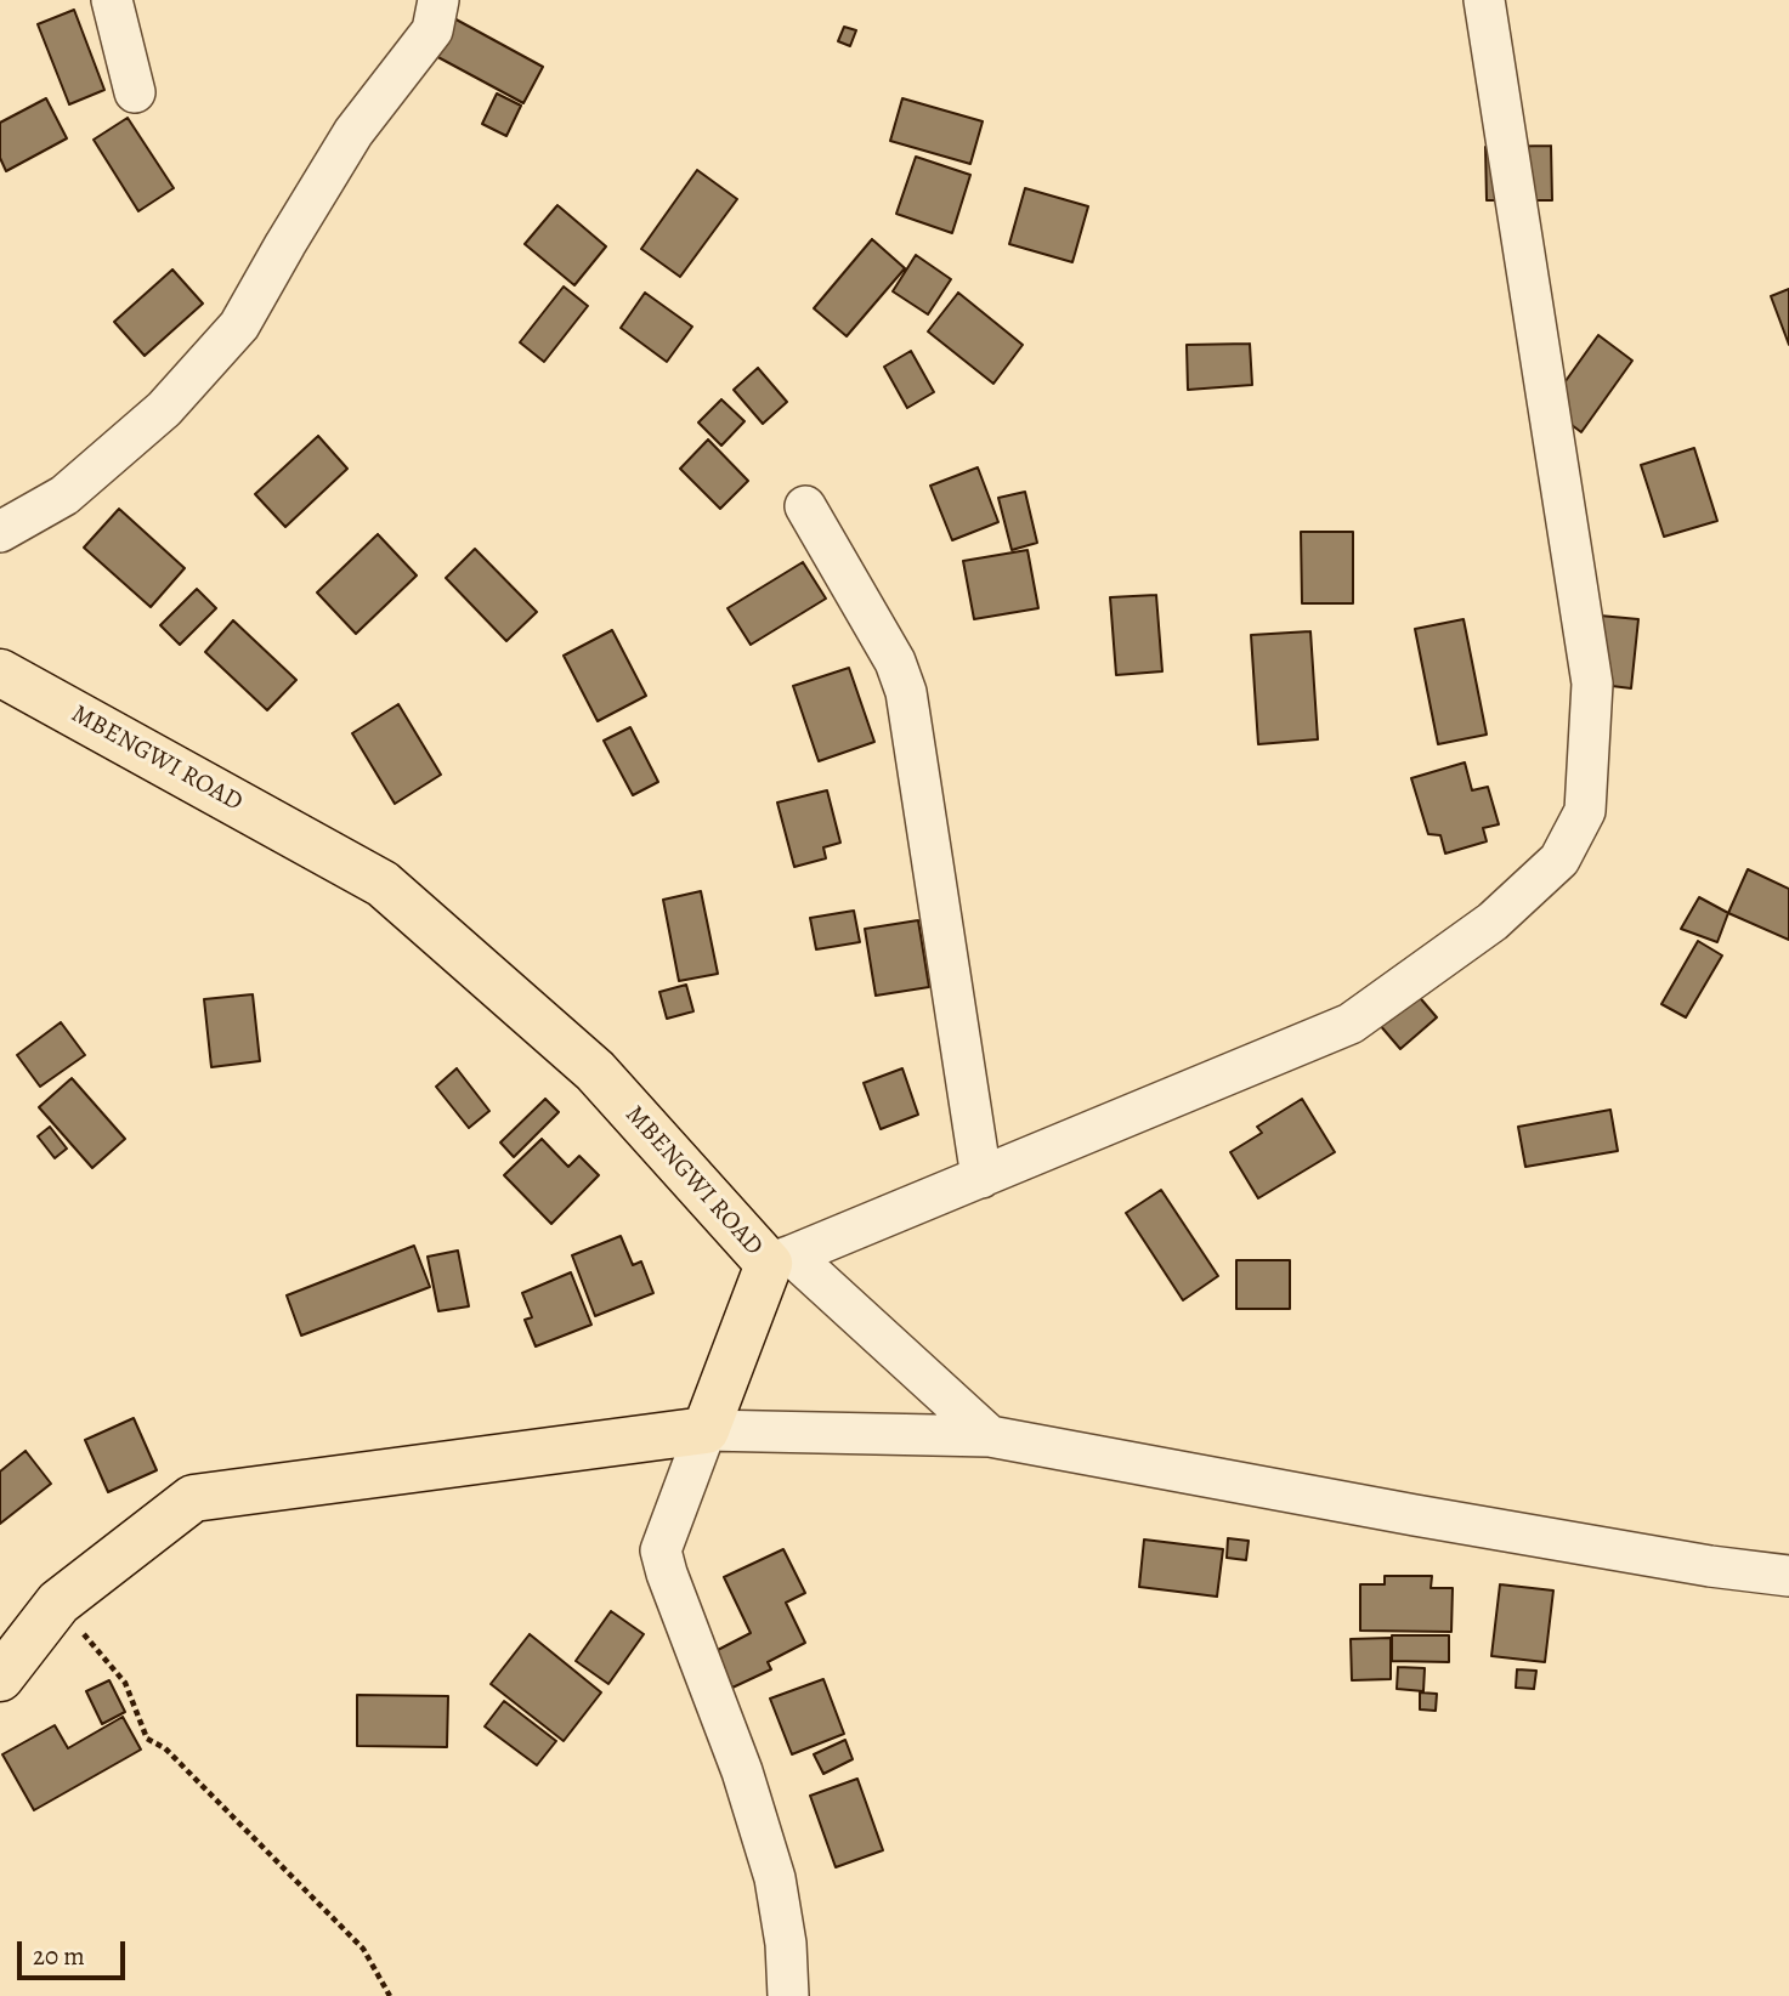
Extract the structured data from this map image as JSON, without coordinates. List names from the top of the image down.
{
  "streets": {
    "main road": ["MBENGWI ROAD"]
  },
  "scale_bar": "20 m"
}
